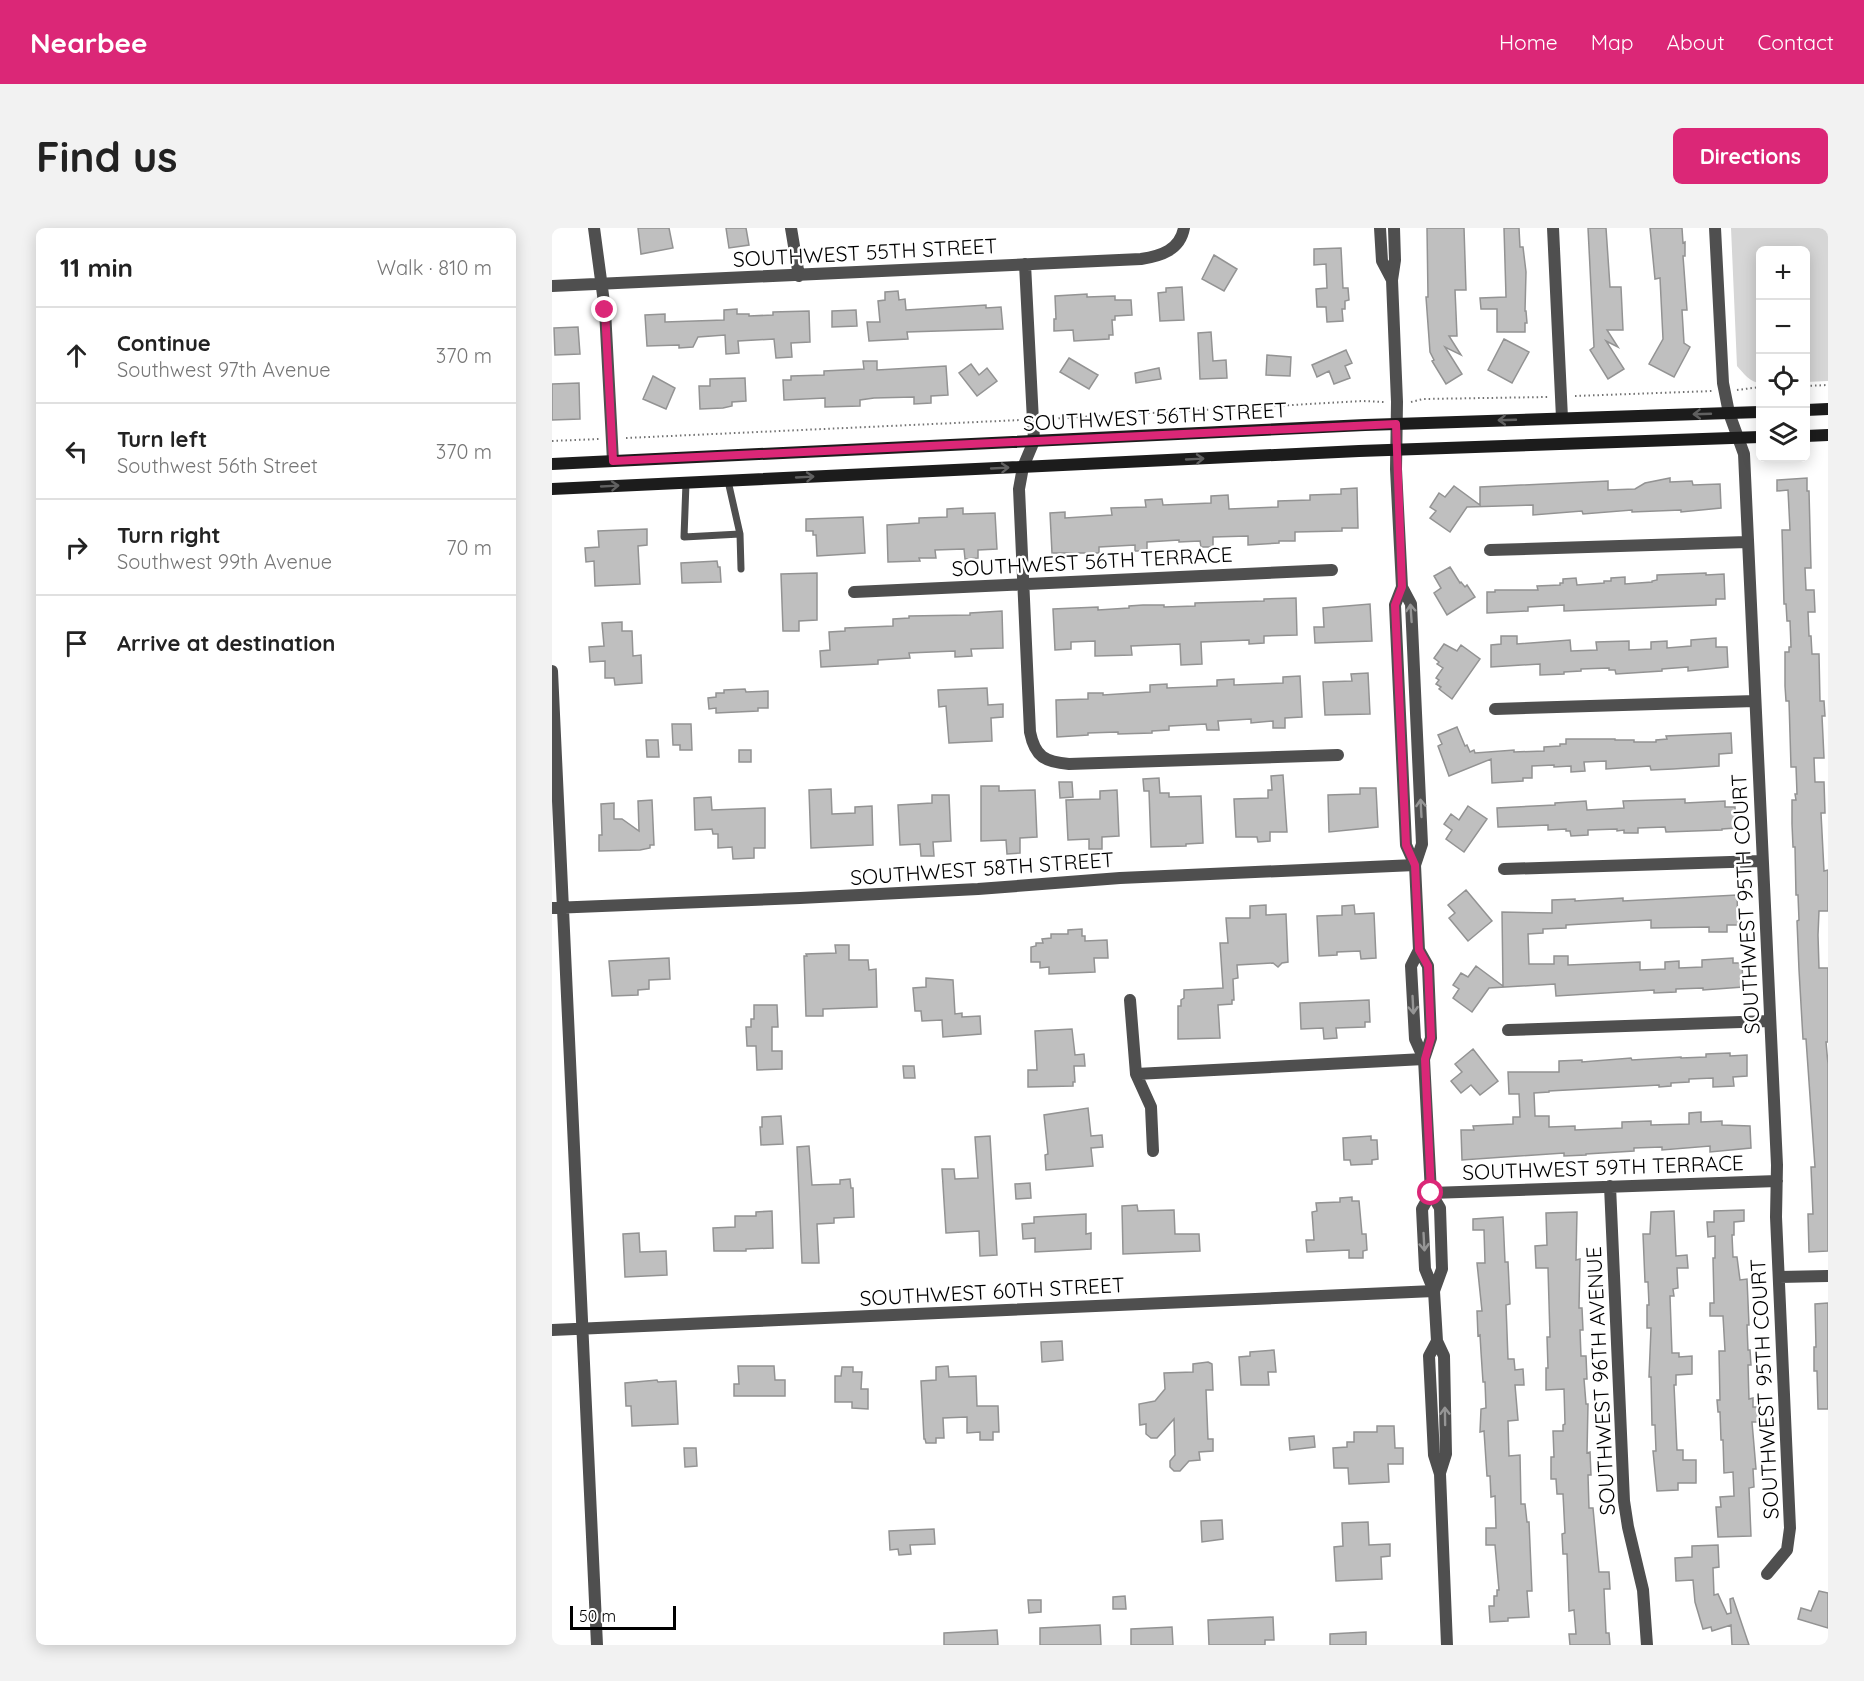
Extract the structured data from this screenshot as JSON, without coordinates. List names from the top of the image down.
{
  "streets": {
    "main road": ["SOUTHWEST 56TH STREET"],
    "street": [
      "SOUTHWEST 55TH STREET",
      "SOUTHWEST 56TH TERRACE",
      "SOUTHWEST 58TH STREET",
      "SOUTHWEST 95TH COURT",
      "SOUTHWEST 59TH TERRACE",
      "SOUTHWEST 60TH STREET",
      "SOUTHWEST 96TH AVENUE"
    ]
  },
  "crossings": [
    ["SOUTHWEST 56TH STREET", "SOUTHWEST 95TH COURT"],
    ["SOUTHWEST 95TH COURT", "SOUTHWEST 59TH TERRACE"],
    ["SOUTHWEST 59TH TERRACE", "SOUTHWEST 96TH AVENUE"]
  ],
  "scale_bar": "50 m",
  "page": {
    "header": "Nearbee",
    "nav": [
      "Home",
      "Map",
      "About",
      "Contact"
    ],
    "buttons": "Directions",
    "title": "Find us",
    "heading": ["11 min", "Walk · 810 m"],
    "map_buttons": ["+", "−"],
    "list": [
      ["Continue", "Southwest 97th Avenue", "370 m"],
      ["Turn left", "Southwest 56th Street", "370 m"],
      ["Turn right", "Southwest 99th Avenue", "70 m"],
      "Arrive at destination"
    ],
    "scale": "50 m"
  }
}
